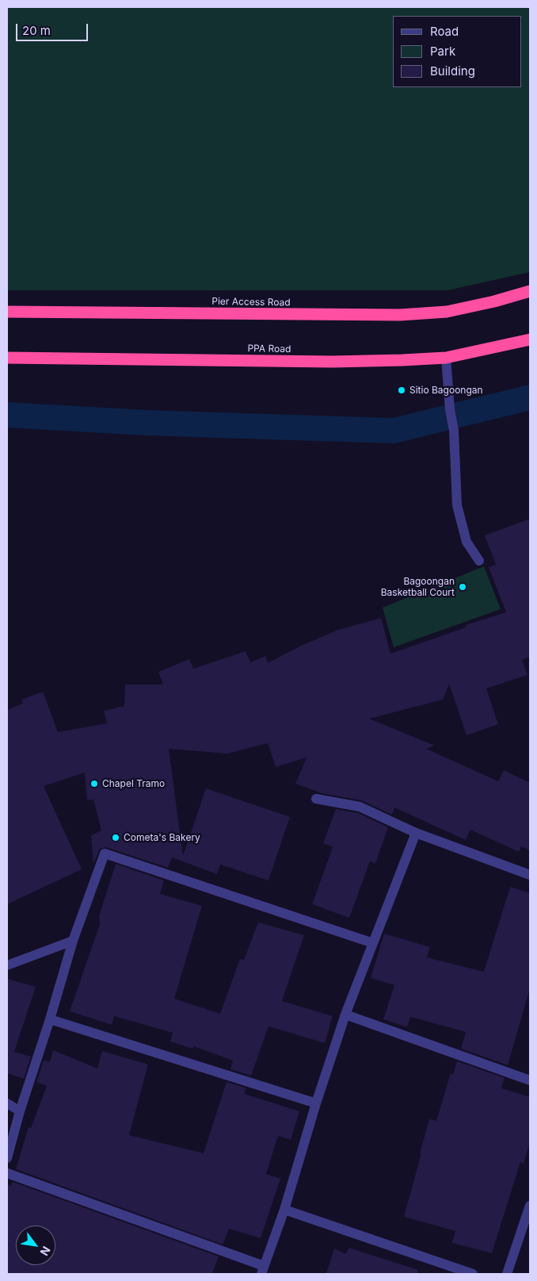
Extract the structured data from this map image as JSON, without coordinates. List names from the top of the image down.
{
  "streets": {
    "highway": ["Pier Access Road", "PPA Road"]
  },
  "places": [
    "Sitio Bagoongan",
    "Bagoongan Basketball Court",
    "Chapel Tramo",
    "Cometa's Bakery"
  ],
  "legend": ["Road", "Park", "Building"],
  "scale_bar": "20 m",
  "north": "bottom right"
}
